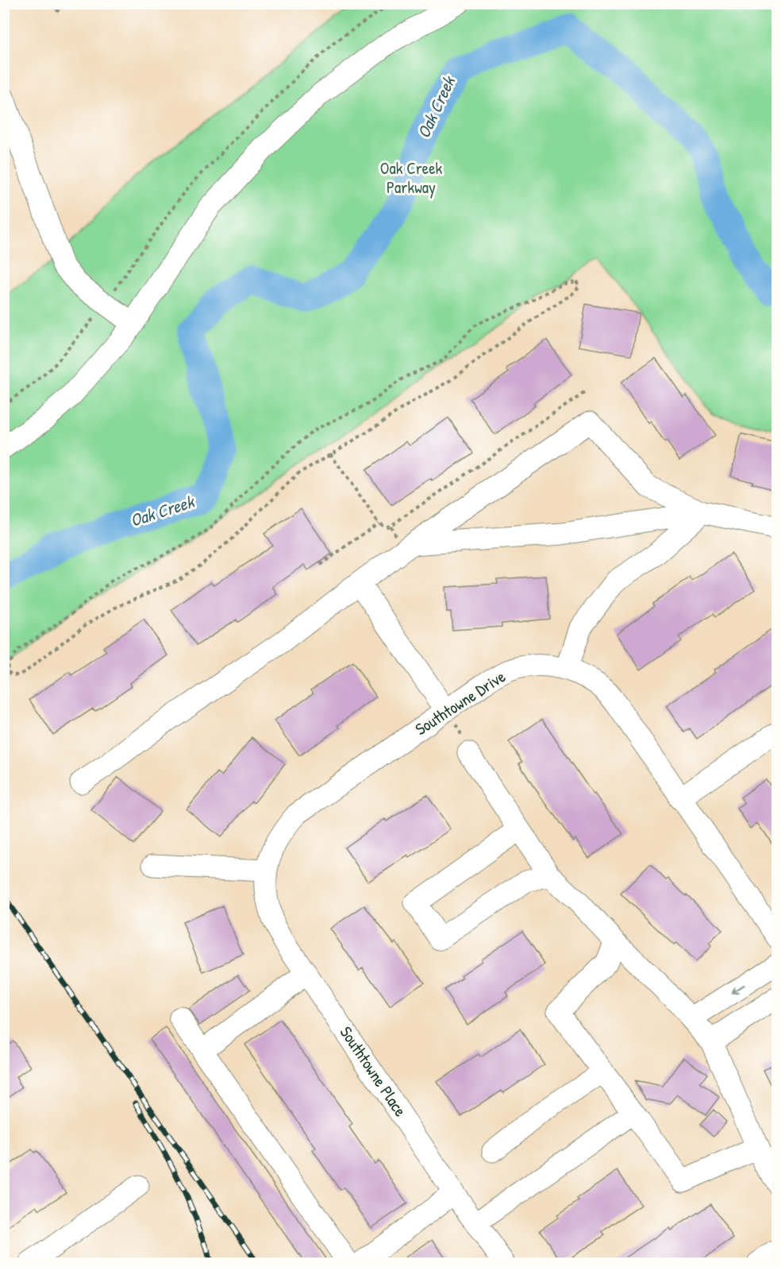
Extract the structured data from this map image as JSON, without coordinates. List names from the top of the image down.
{
  "streets": {
    "street": ["Southtowne Drive", "Southtowne Place"]
  },
  "crossings": [
    ["Southtowne Drive", "Southtowne Place"]
  ],
  "water": ["Oak Creek"],
  "parks": ["Oak Creek Parkway"]
}
